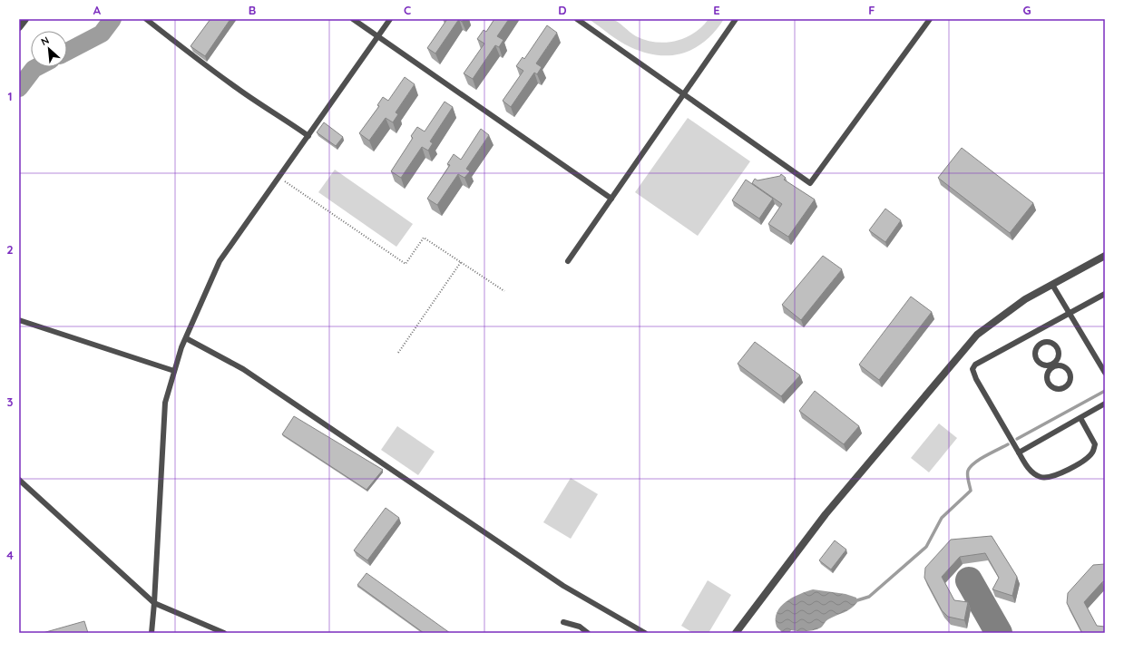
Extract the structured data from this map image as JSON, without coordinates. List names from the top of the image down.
{
  "north": "top left",
  "grid": {
    "columns": [
      "A",
      "B",
      "C",
      "D",
      "E",
      "F",
      "G"
    ],
    "rows": [
      "1",
      "2",
      "3",
      "4"
    ]
  }
}
